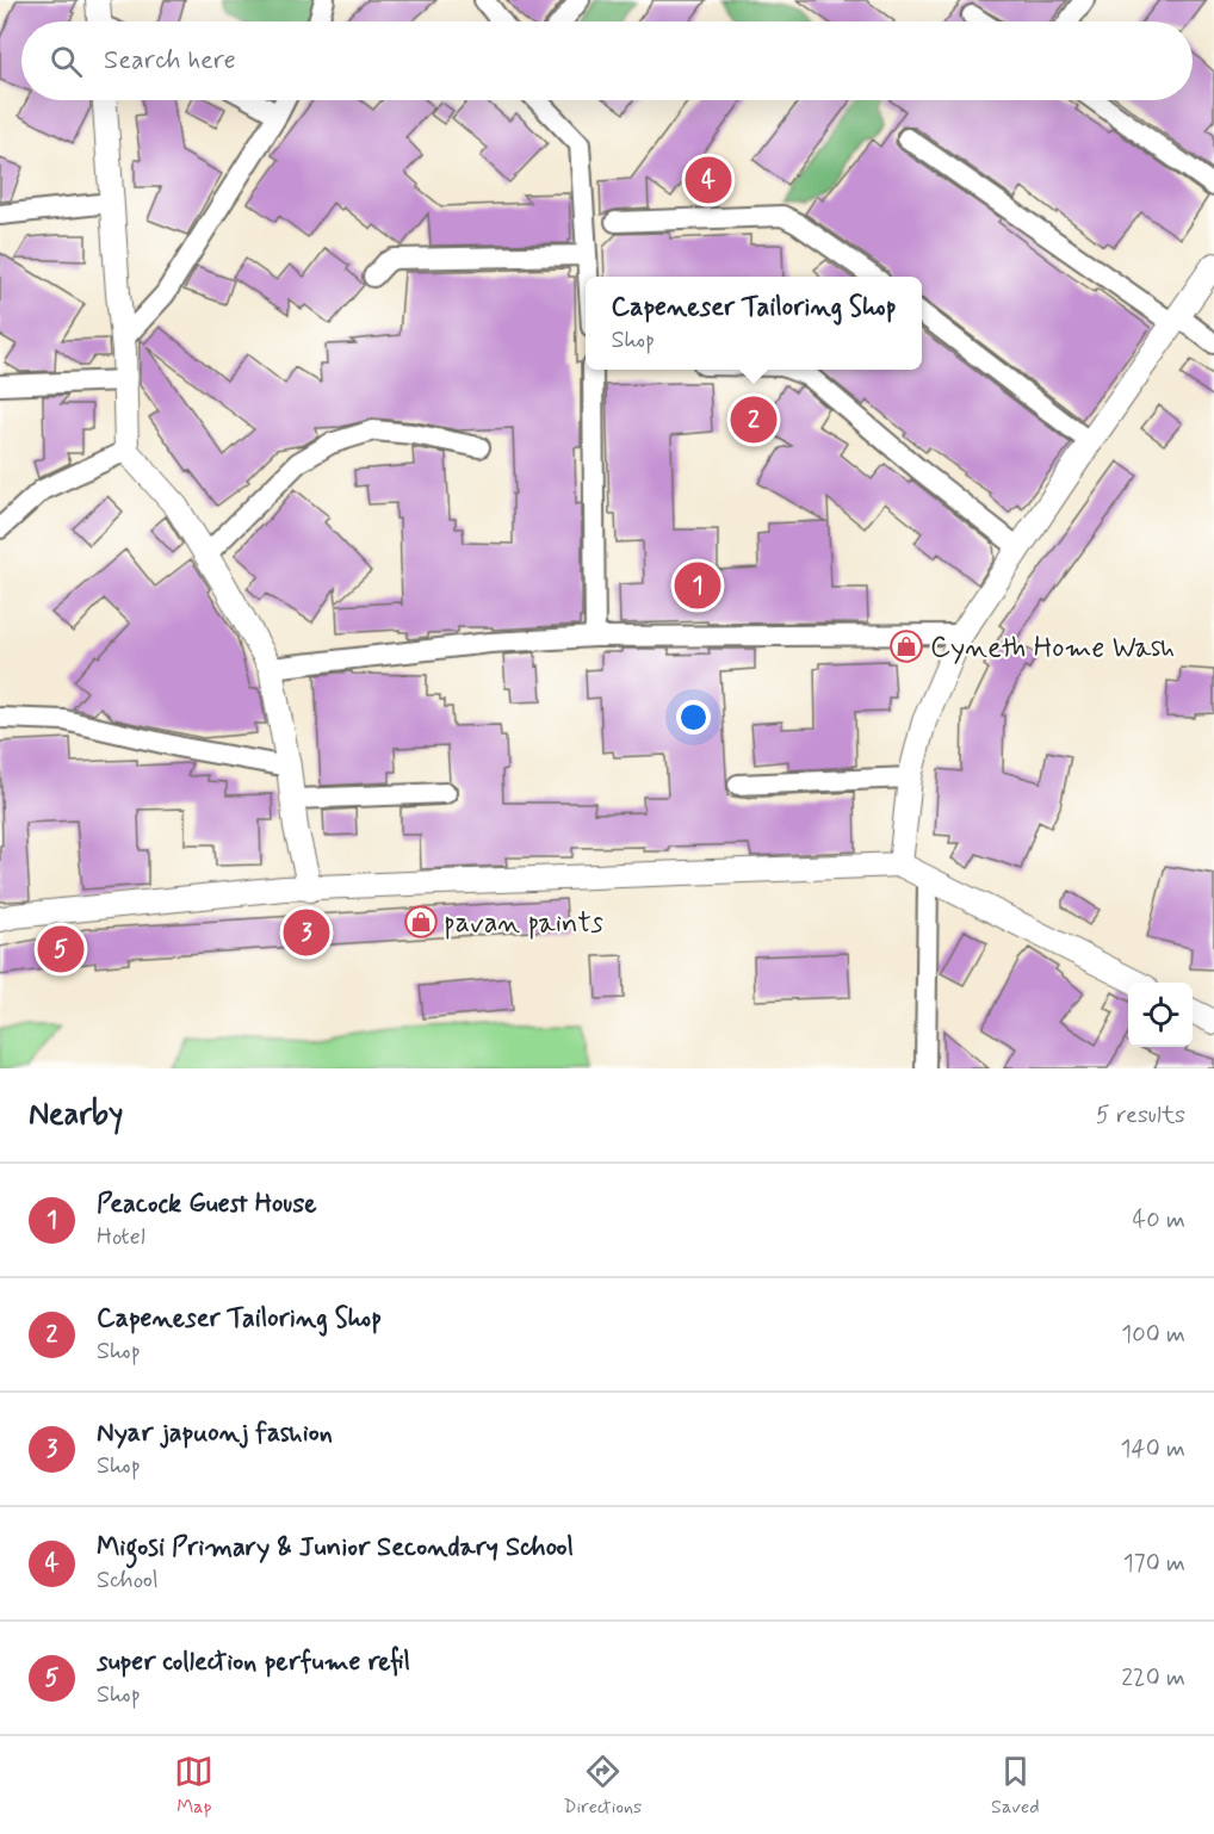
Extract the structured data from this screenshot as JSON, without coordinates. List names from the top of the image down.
{
  "places": {
    "shop": ["Cyneth Home Wash", "pavan paints"]
  },
  "page": {
    "search": "Search here",
    "pins": [
      "4",
      "2",
      "1",
      "3",
      "5"
    ],
    "popup": ["Capeneser Tailoring Shop", "Shop"],
    "heading": ["Nearby", "5 results"],
    "list": [
      {
        "mark": "1",
        "name": "Peacock Guest House",
        "note": "Hotel",
        "value": "40 m"
      },
      {
        "mark": "2",
        "name": "Capeneser Tailoring Shop",
        "note": "Shop",
        "value": "100 m"
      },
      {
        "mark": "3",
        "name": "Nyar japuonj fashion",
        "note": "Shop",
        "value": "140 m"
      },
      {
        "mark": "4",
        "name": "Migosi Primary & Junior Secondary School",
        "note": "School",
        "value": "170 m"
      },
      {
        "mark": "5",
        "name": "super collection perfume refil",
        "note": "Shop",
        "value": "220 m"
      }
    ],
    "nav": ["Map", "Directions", "Saved"]
  }
}
